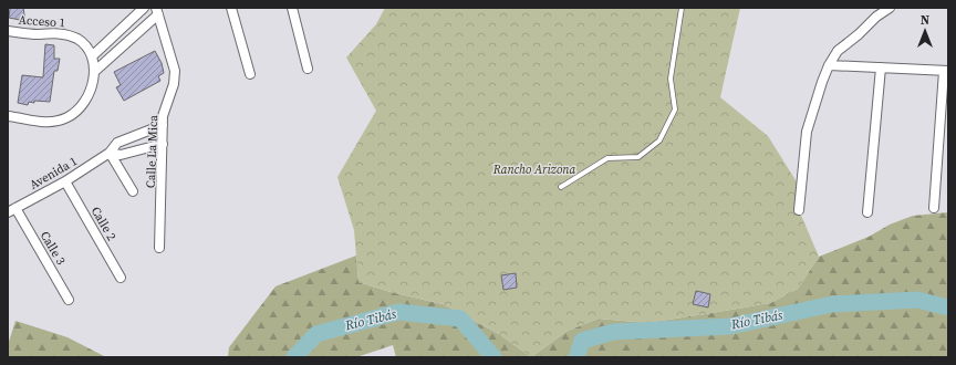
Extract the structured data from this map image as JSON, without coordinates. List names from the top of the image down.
{
  "streets": {
    "street": [
      "Acceso 1",
      "Calle La Mica",
      "Avenida 1",
      "Calle 2",
      "Calle 3"
    ]
  },
  "crossings": [
    ["Calle La Mica", "Avenida 1"],
    ["Avenida 1", "Calle 2"],
    ["Avenida 1", "Calle 3"]
  ],
  "water": ["Río Tibás"],
  "parks": ["Rancho Arizona"],
  "north": "top"
}
